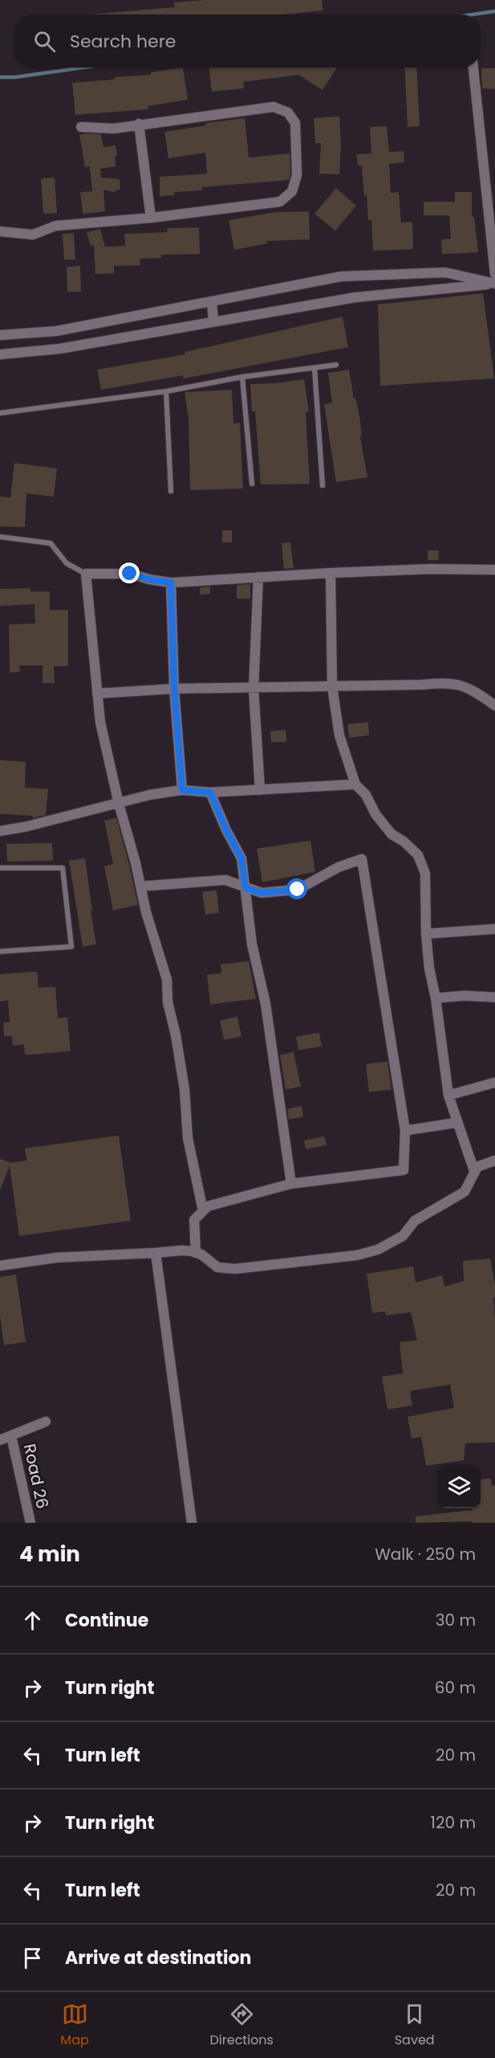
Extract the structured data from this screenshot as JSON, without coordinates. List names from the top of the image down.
{
  "streets": {
    "street": ["Road 26"]
  },
  "page": {
    "search": "Search here",
    "heading": ["4 min", "Walk · 250 m"],
    "list": [
      ["Continue", "30 m"],
      ["Turn right", "60 m"],
      ["Turn left", "20 m"],
      ["Turn right", "120 m"],
      ["Turn left", "20 m"],
      "Arrive at destination"
    ],
    "nav": ["Map", "Directions", "Saved"]
  }
}
